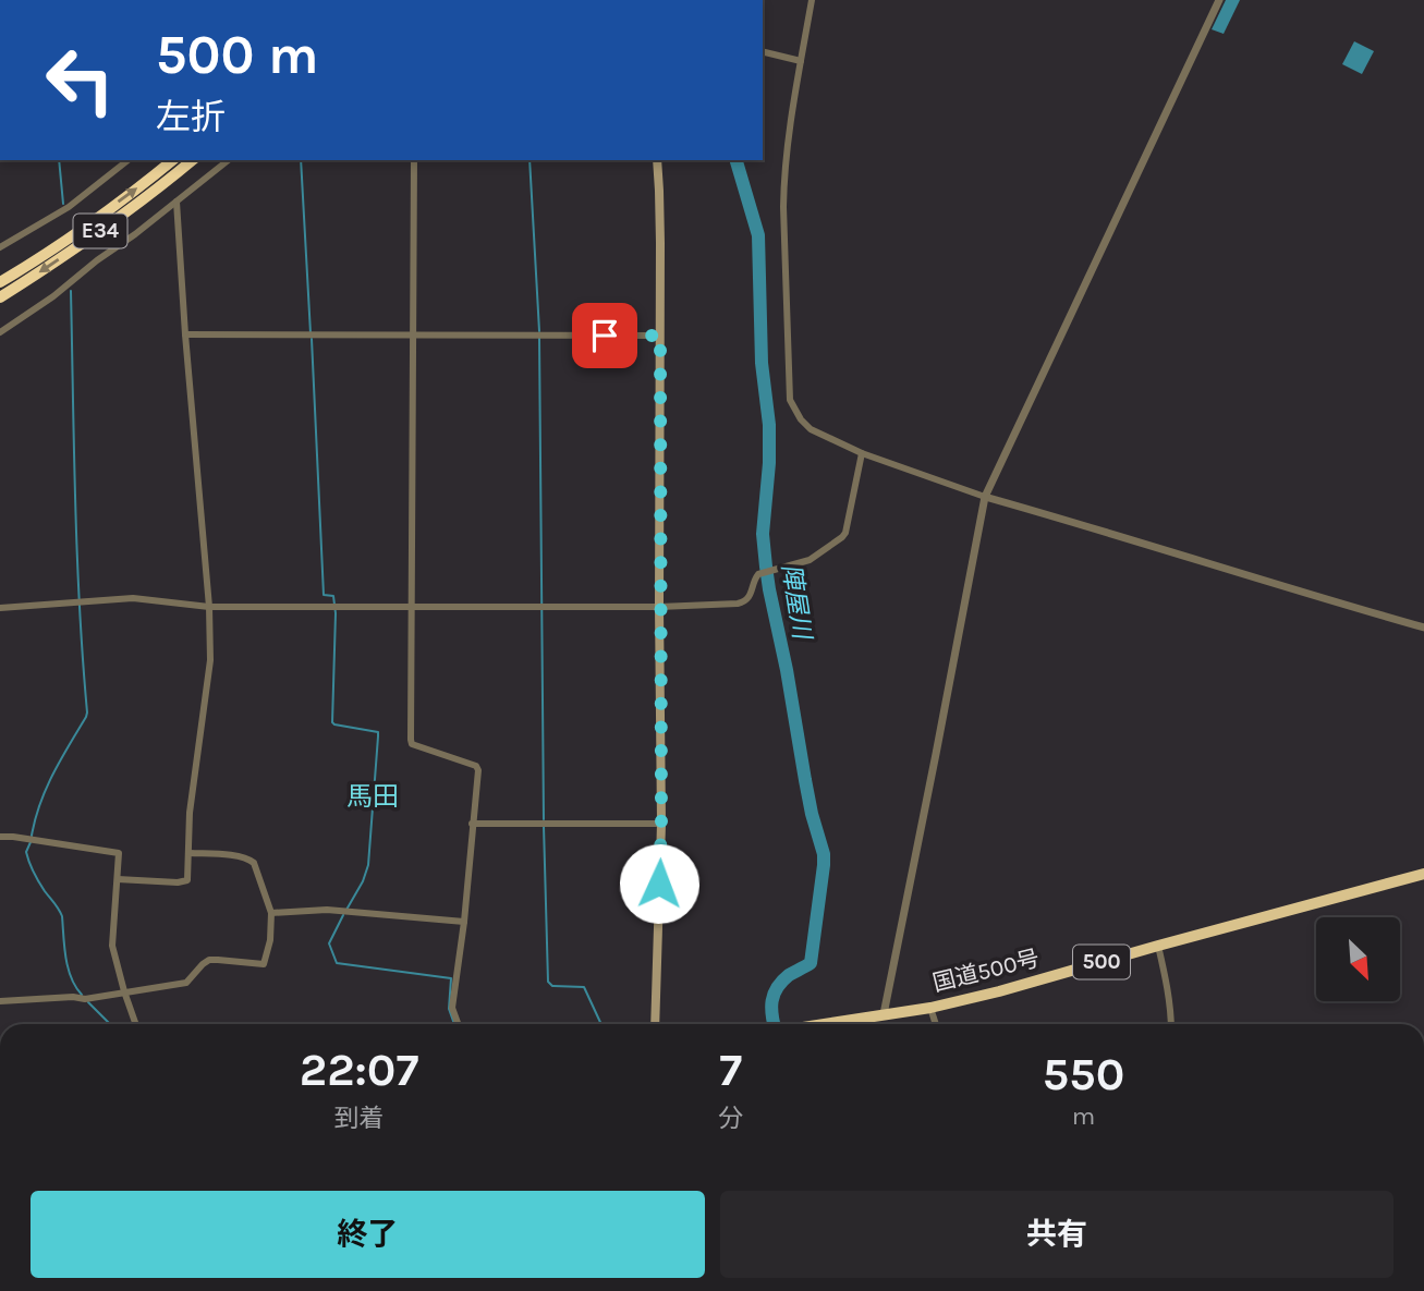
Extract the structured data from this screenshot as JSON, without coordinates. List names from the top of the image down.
{
  "streets": {
    "highway": ["E34", "500", "国道500号"]
  },
  "districts": ["馬田"],
  "water": ["陣屋川"],
  "north": "bottom right",
  "page": {
    "turn": ["500 m", "左折"],
    "eta": [
      "22:07",
      "到着",
      "7",
      "分",
      "550",
      "m"
    ],
    "buttons": ["終了", "共有"]
  }
}
